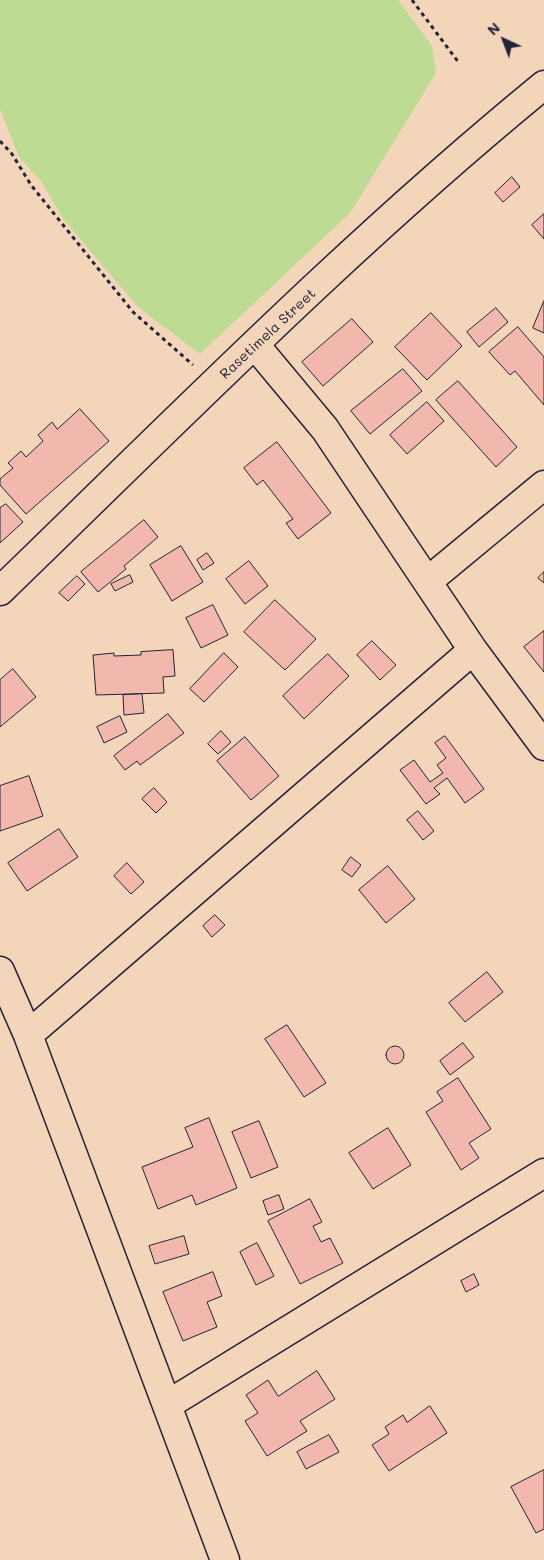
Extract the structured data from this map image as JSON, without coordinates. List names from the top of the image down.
{
  "streets": {
    "street": ["Rasetimela Street"]
  },
  "north": "top left"
}
